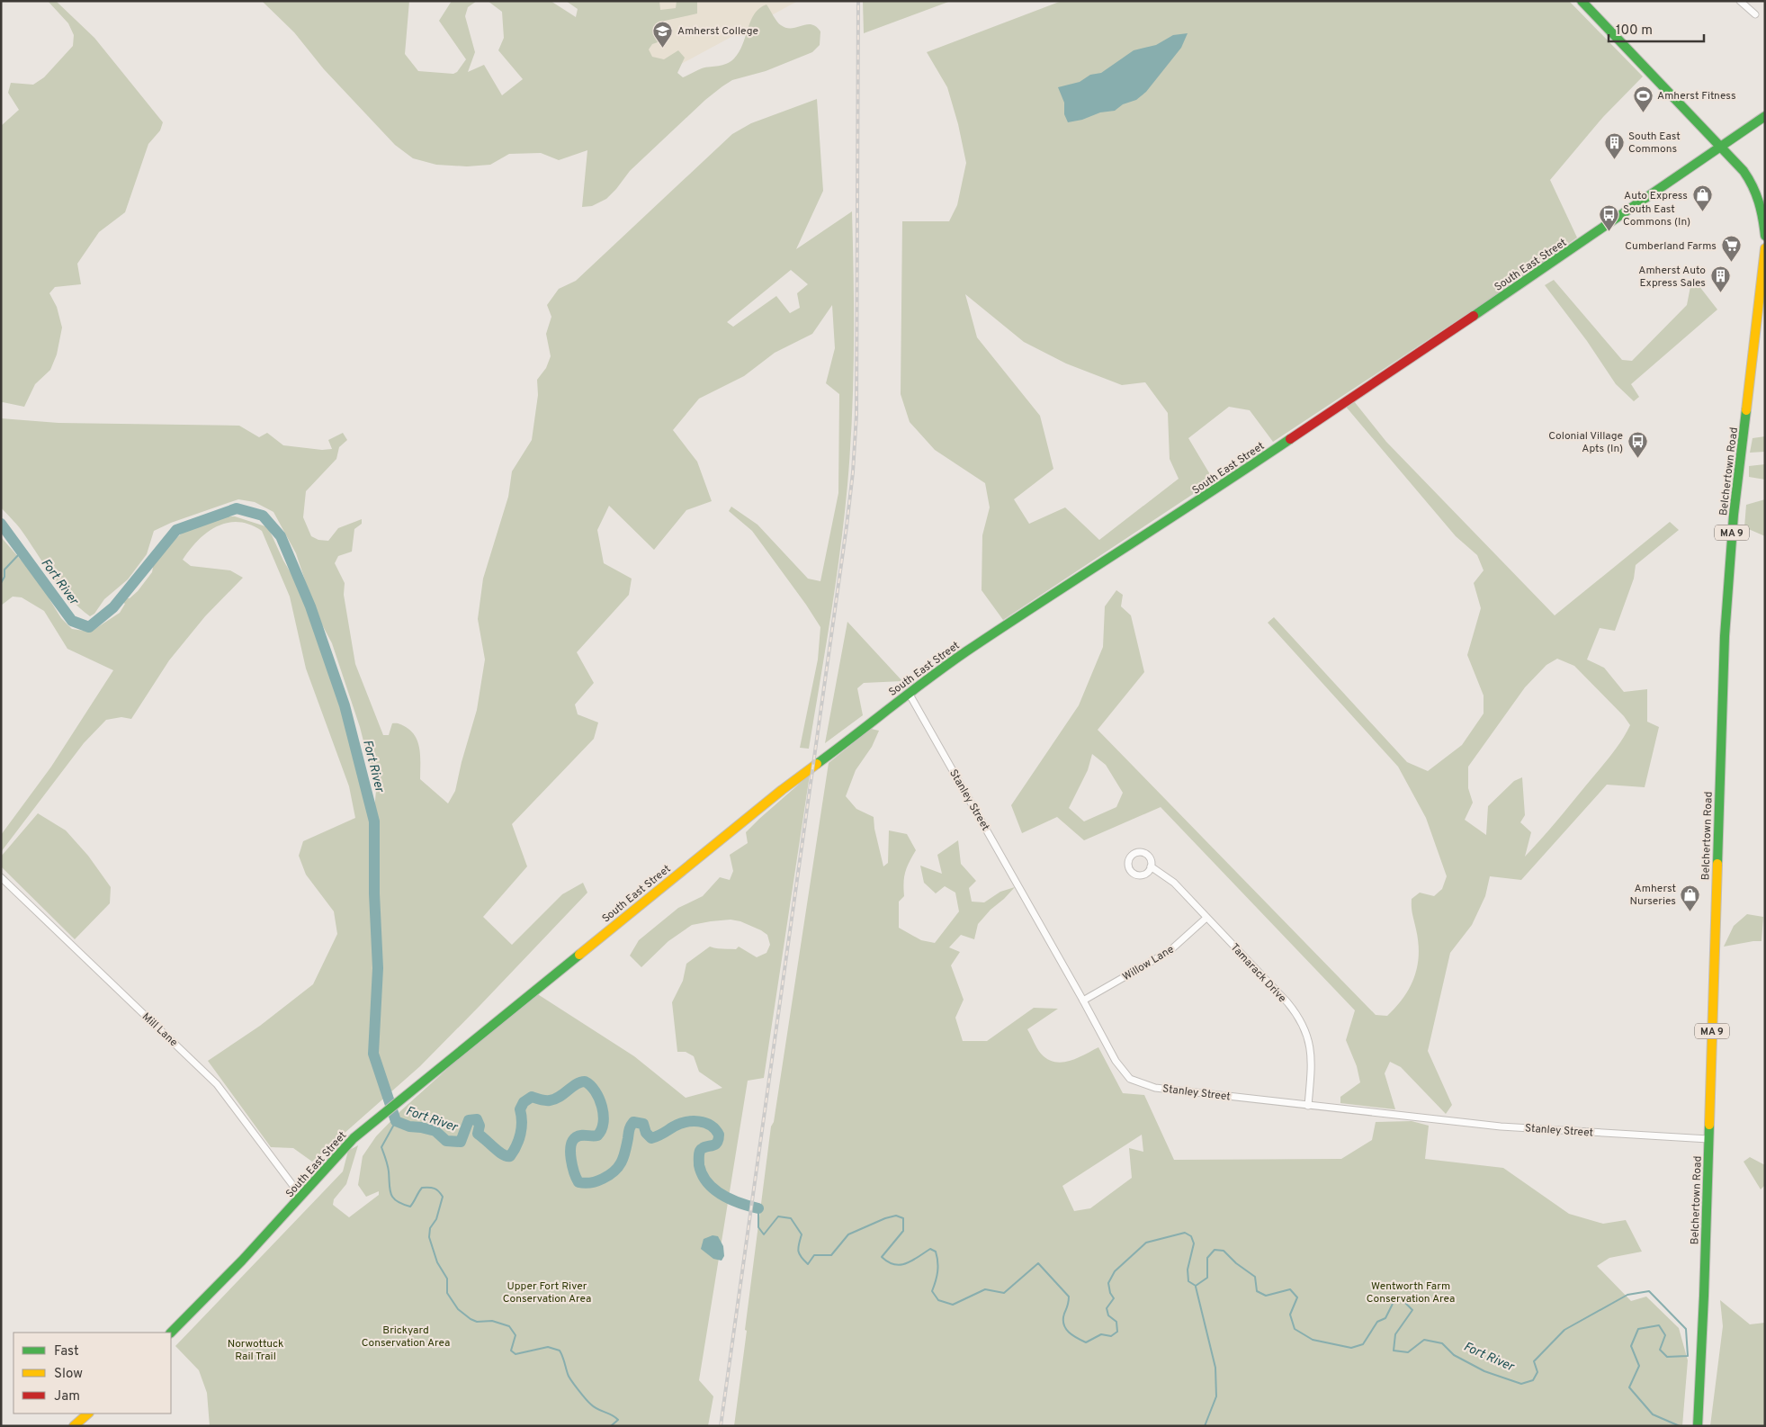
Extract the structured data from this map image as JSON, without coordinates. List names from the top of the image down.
{
  "streets": {
    "main road": ["South East Street", "Belchertown Road", "MA 9"],
    "street": [
      "Stanley Street",
      "Willow Lane",
      "Tamarack Drive",
      "Mill Lane"
    ]
  },
  "crossings": [
    ["South East Street", "Stanley Street"],
    ["South East Street", "Mill Lane"],
    ["Belchertown Road", "Stanley Street"],
    ["Stanley Street", "Willow Lane"],
    ["Stanley Street", "Tamarack Drive"],
    ["Willow Lane", "Tamarack Drive"]
  ],
  "water": ["Fort River"],
  "parks": [
    "Upper Fort River Conservation Area",
    "Wentworth Farm Conservation Area",
    "Brickyard Conservation Area",
    "Norwottuck Rail Trail"
  ],
  "places": {
    "school or university": ["Amherst College"],
    "sports": ["Amherst Fitness"],
    "building": ["South East Commons", "Amherst Auto Express Sales"],
    "shop": ["Auto Express", "Amherst Nurseries"],
    "bus stop": ["South East Commons (In)", "Colonial Village Apts (In)"],
    "supermarket": ["Cumberland Farms"]
  },
  "legend": ["Fast", "Slow", "Jam"],
  "scale_bar": "100 m"
}
